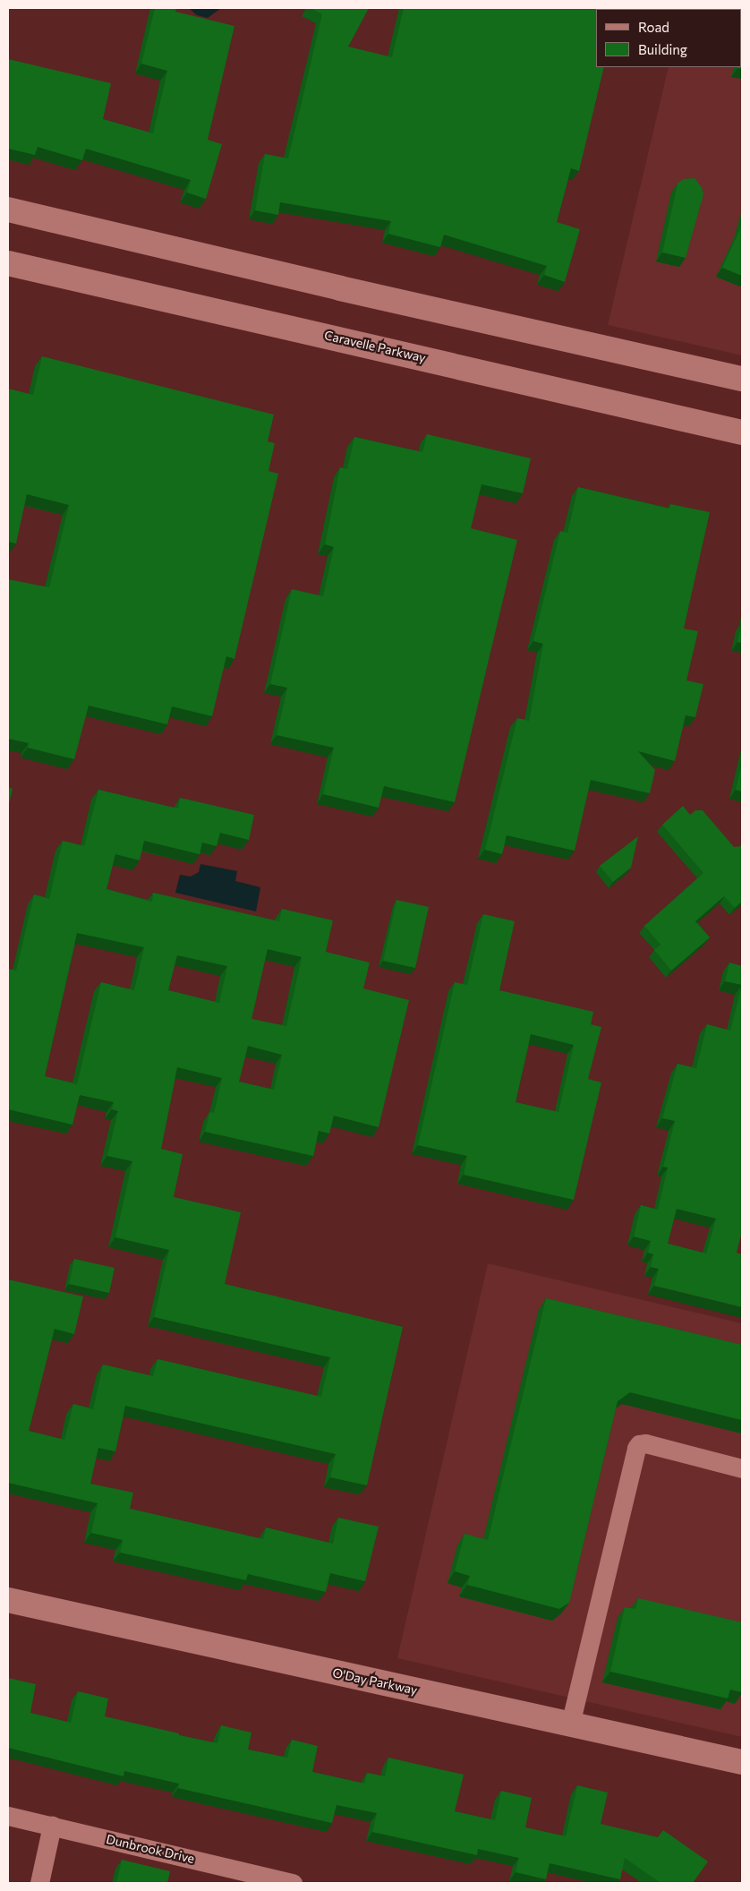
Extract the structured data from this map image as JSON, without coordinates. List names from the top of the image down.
{
  "streets": {
    "street": ["Caravelle Parkway", "O'Day Parkway", "Dunbrook Drive"]
  },
  "legend": ["Road", "Building"]
}
